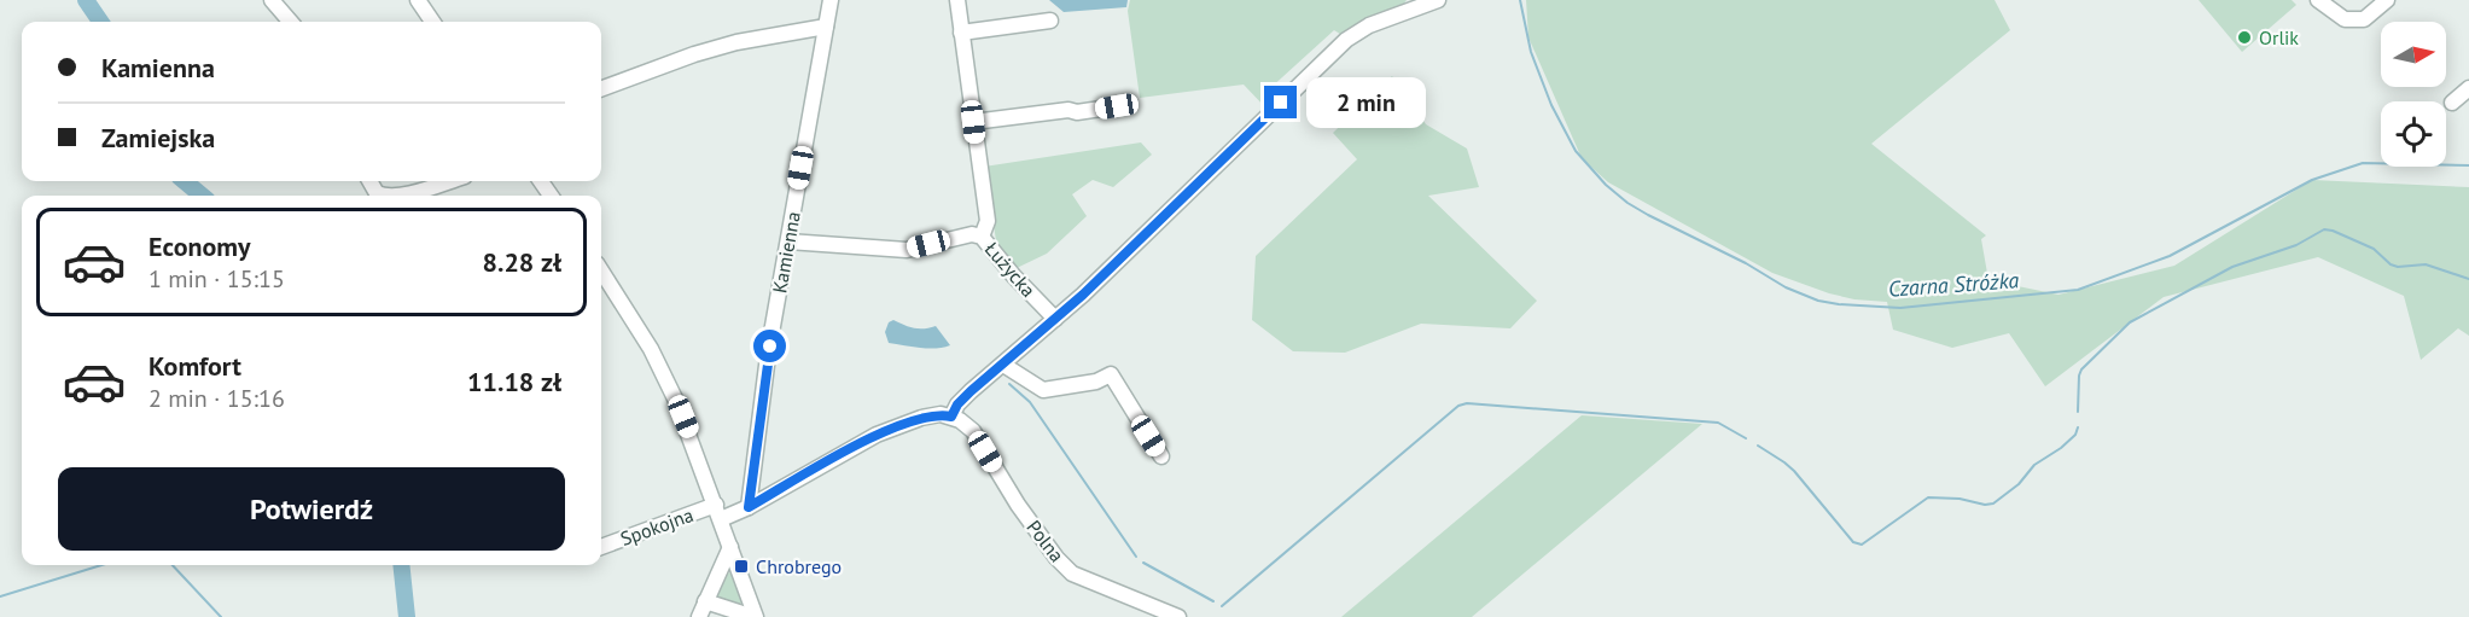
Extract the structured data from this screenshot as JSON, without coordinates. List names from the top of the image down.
{
  "streets": {
    "street": [
      "Kamienna",
      "Łużycka",
      "Spokojna",
      "Polna"
    ]
  },
  "crossings": [
    ["Kamienna", "Łużycka"],
    ["Kamienna", "Spokojna"],
    ["Spokojna", "Polna"]
  ],
  "water": ["Czarna Stróżka"],
  "places": {
    "other": ["Orlik"],
    "transit": ["Chrobrego"]
  },
  "north": "right",
  "page": {
    "banner": ["Kamienna", "Zamiejska"],
    "bubble": "2 min",
    "list": [
      {
        "name": "Economy",
        "note": "1 min · 15:15",
        "value": "8.28 zł"
      },
      {
        "name": "Komfort",
        "note": "2 min · 15:16",
        "value": "11.18 zł"
      }
    ],
    "buttons": "Potwierdź"
  }
}
